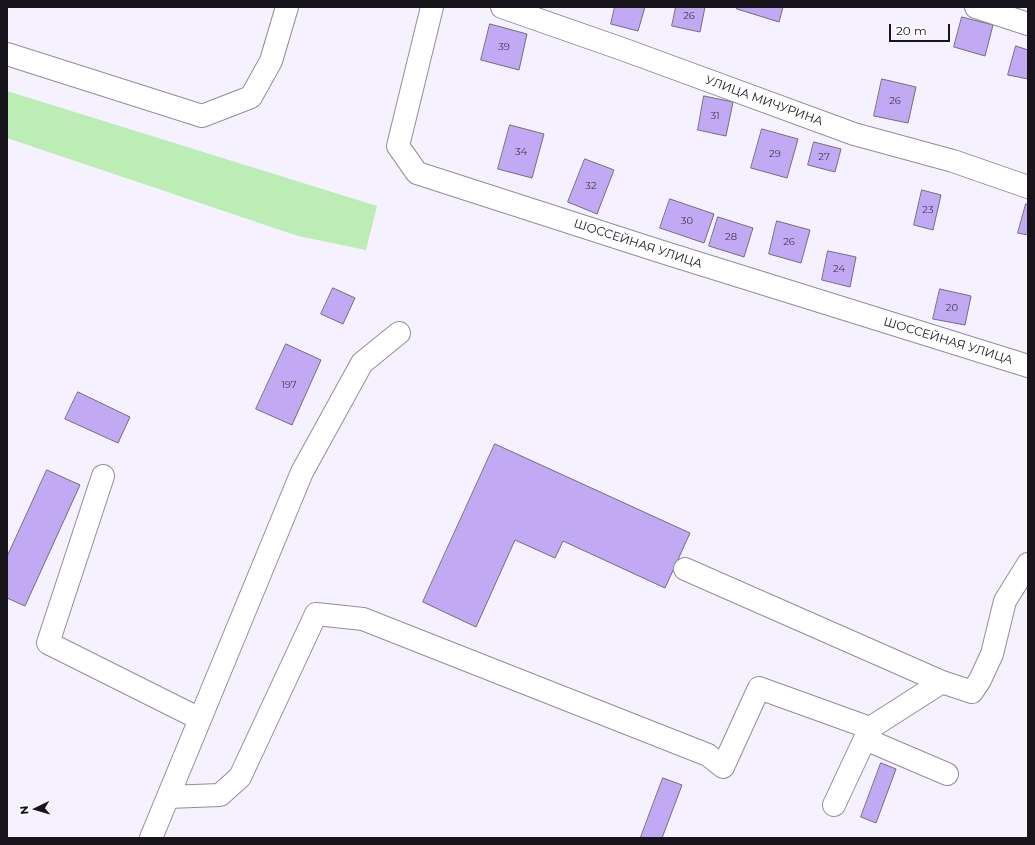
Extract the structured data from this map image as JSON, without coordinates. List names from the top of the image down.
{
  "streets": {
    "street": ["УЛИЦА МИЧУРИНА", "ШОССЕЙНАЯ УЛИЦА"]
  },
  "house_numbers": [
    "26",
    "39",
    "26",
    "31",
    "34",
    "29",
    "27",
    "32",
    "23",
    "30",
    "28",
    "26",
    "24",
    "20",
    "197"
  ],
  "scale_bar": "20 m",
  "north": "left"
}
